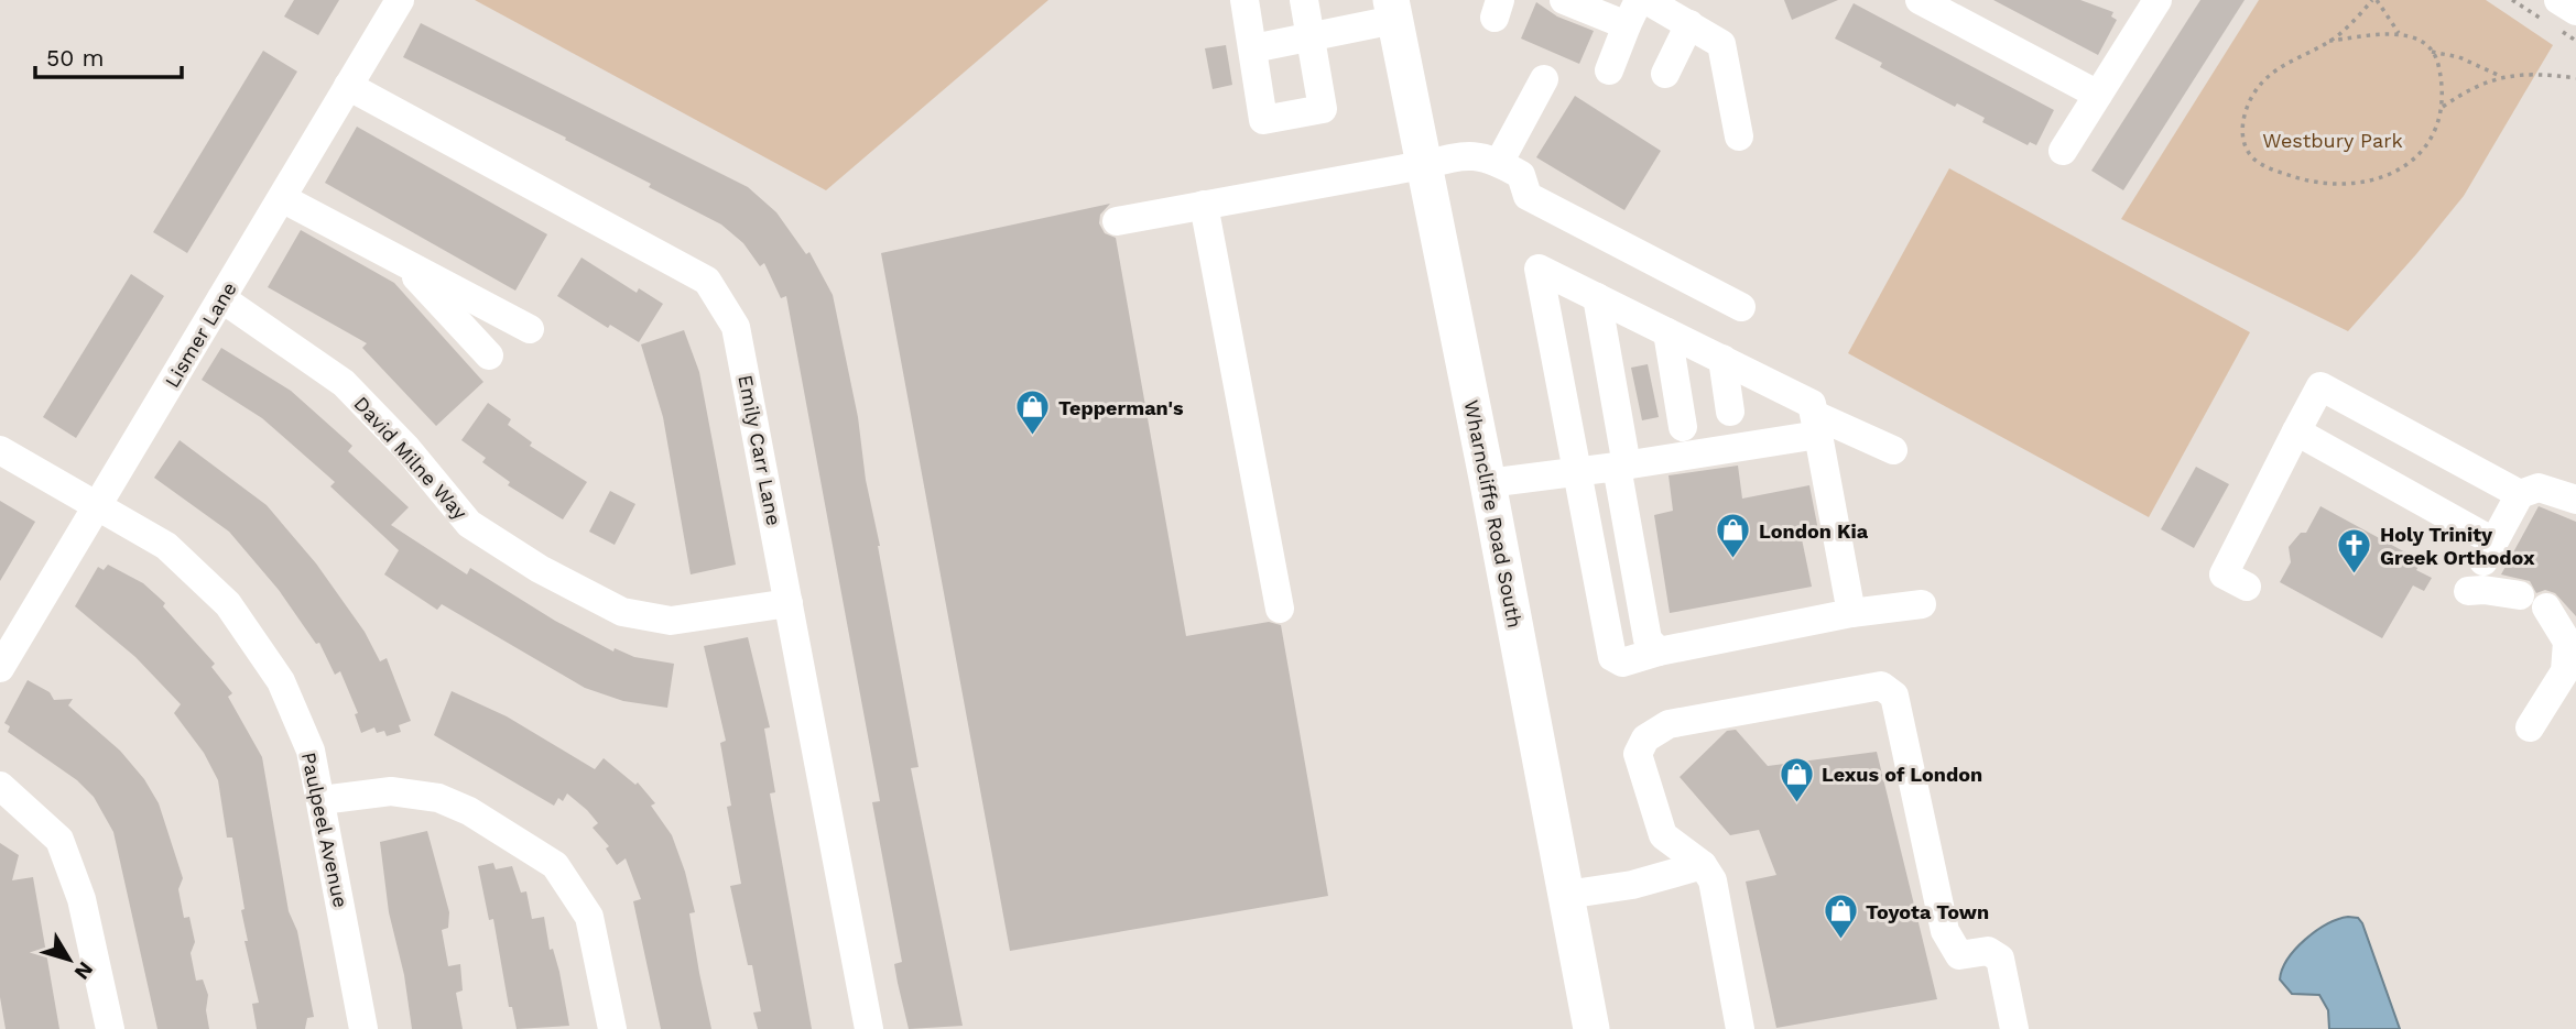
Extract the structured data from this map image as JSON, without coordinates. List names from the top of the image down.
{
  "streets": {
    "main road": ["Wharncliffe Road South"],
    "street": [
      "Lismer Lane",
      "Emily Carr Lane",
      "David Milne Way",
      "Paulpeel Avenue"
    ]
  },
  "crossings": [
    ["Lismer Lane", "Emily Carr Lane"],
    ["Lismer Lane", "David Milne Way"],
    ["Lismer Lane", "Paulpeel Avenue"],
    ["Emily Carr Lane", "David Milne Way"]
  ],
  "parks": ["Westbury Park"],
  "places": {
    "shop": [
      "Tepperman's",
      "London Kia",
      "Lexus of London",
      "Toyota Town"
    ],
    "church": ["Holy Trinity Greek Orthodox"]
  },
  "scale_bar": "50 m",
  "north": "bottom right"
}
